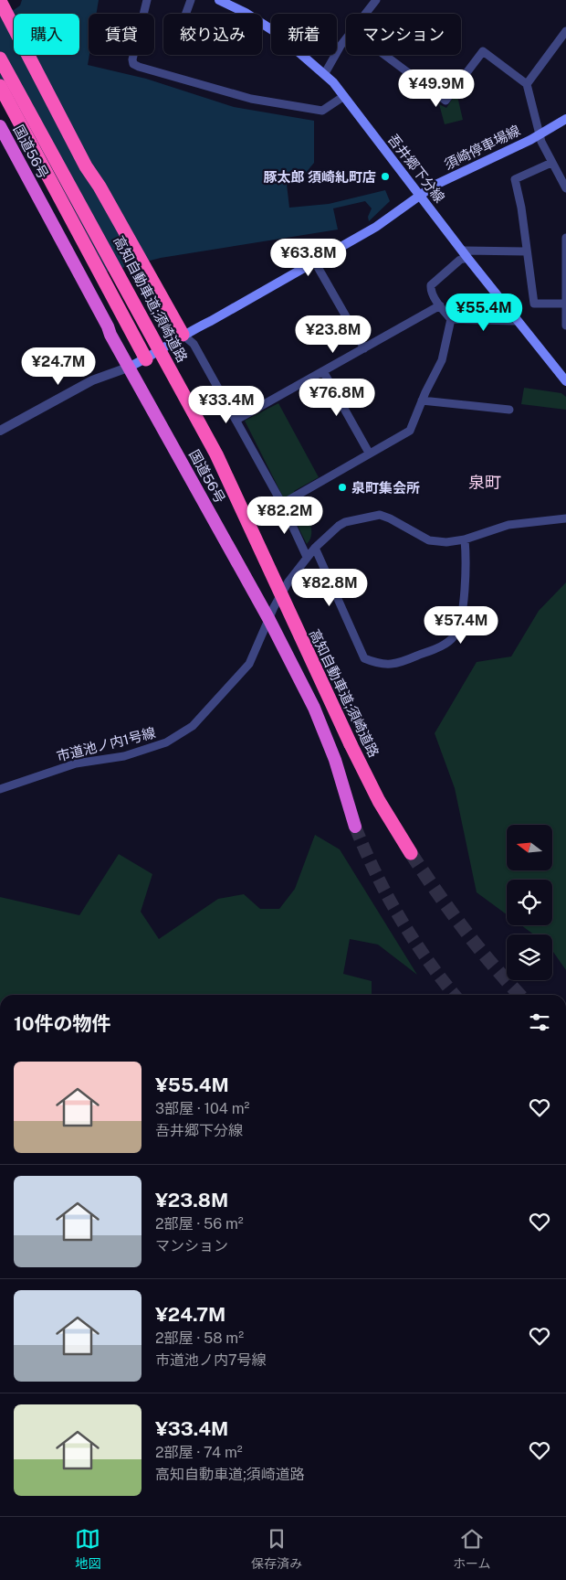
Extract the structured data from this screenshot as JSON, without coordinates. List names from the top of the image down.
{
  "streets": {
    "highway": ["国道56号", "高知自動車道;須崎道路"],
    "main road": ["須崎停車場線", "吾井郷下分線"],
    "street": ["市道池ノ内1号線"]
  },
  "crossings": [
    ["須崎停車場線", "国道56号"],
    ["須崎停車場線", "吾井郷下分線"],
    ["国道56号", "市道池ノ内1号線"]
  ],
  "districts": ["泉町"],
  "places": ["豚太郎 須崎糺町店", "泉町集会所"],
  "north": "left",
  "page": {
    "chip": [
      "購入",
      "賃貸",
      "絞り込み",
      "新着",
      "マンション"
    ],
    "price": [
      "¥49.9M",
      "¥63.8M",
      "¥55.4M",
      "¥23.8M",
      "¥24.7M",
      "¥76.8M",
      "¥33.4M",
      "¥82.2M",
      "¥82.8M",
      "¥57.4M"
    ],
    "heading": "10件の物件",
    "list": [
      {
        "name": "¥55.4M",
        "note": "3部屋 · 104 m² · 吾井郷下分線"
      },
      {
        "name": "¥23.8M",
        "note": "2部屋 · 56 m² · マンション"
      },
      {
        "name": "¥24.7M",
        "note": "2部屋 · 58 m² · 市道池ノ内7号線"
      },
      {
        "name": "¥33.4M",
        "note": "2部屋 · 74 m² · 高知自動車道;須崎道路"
      }
    ],
    "tabs": ["地図", "保存済み", "ホーム"]
  }
}
